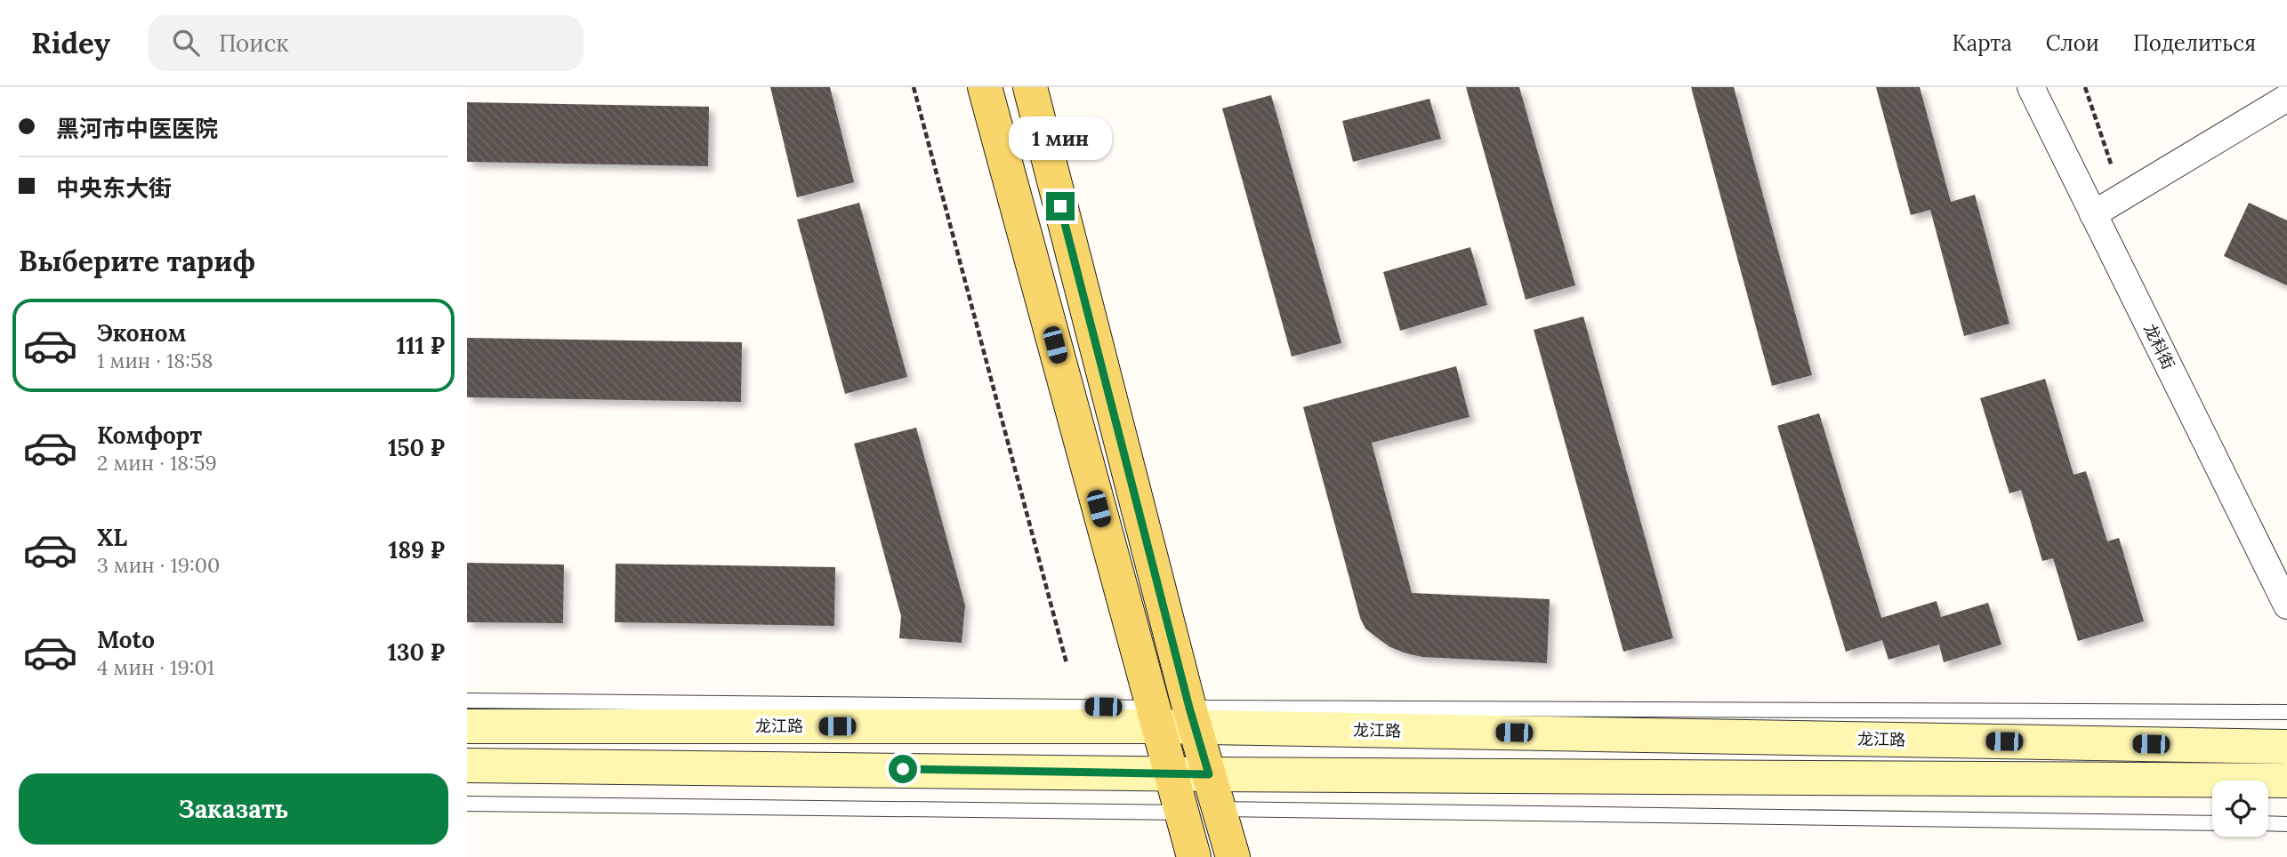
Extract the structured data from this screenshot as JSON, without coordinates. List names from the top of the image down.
{
  "streets": {
    "street": ["龙科街", "龙江路"]
  },
  "page": {
    "header": "Ridey",
    "search": "Поиск",
    "nav": ["Карта", "Слои", "Поделиться"],
    "banner": ["黑河市中医医院", "中央东大街"],
    "bubble": "1 мин",
    "heading": "Выберите тариф",
    "list": [
      {
        "name": "Эконом",
        "note": "1 мин · 18:58",
        "value": "111 ₽"
      },
      {
        "name": "Комфорт",
        "note": "2 мин · 18:59",
        "value": "150 ₽"
      },
      {
        "name": "XL",
        "note": "3 мин · 19:00",
        "value": "189 ₽"
      },
      {
        "name": "Moto",
        "note": "4 мин · 19:01",
        "value": "130 ₽"
      }
    ],
    "buttons": "Заказать"
  }
}
